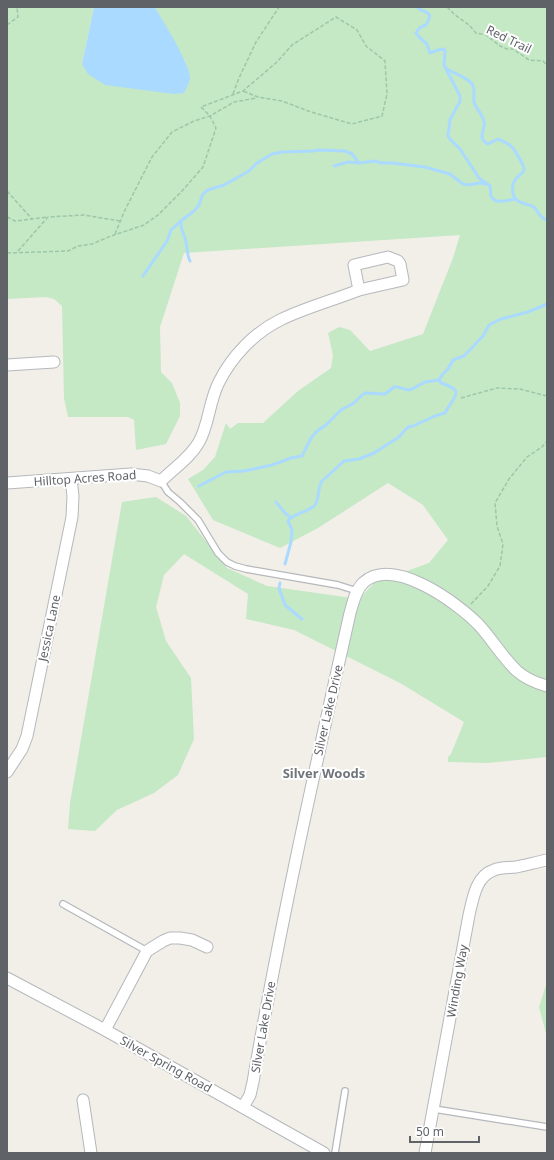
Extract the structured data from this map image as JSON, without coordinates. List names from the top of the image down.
{
  "streets": {
    "street": [
      "Hilltop Acres Road",
      "Jessica Lane",
      "Silver Lake Drive",
      "Winding Way",
      "Silver Spring Road"
    ],
    "path": ["Red Trail"]
  },
  "crossings": [
    ["Hilltop Acres Road", "Jessica Lane"],
    ["Silver Lake Drive", "Silver Spring Road"]
  ],
  "districts": ["Silver Woods"],
  "scale_bar": "50 m"
}
